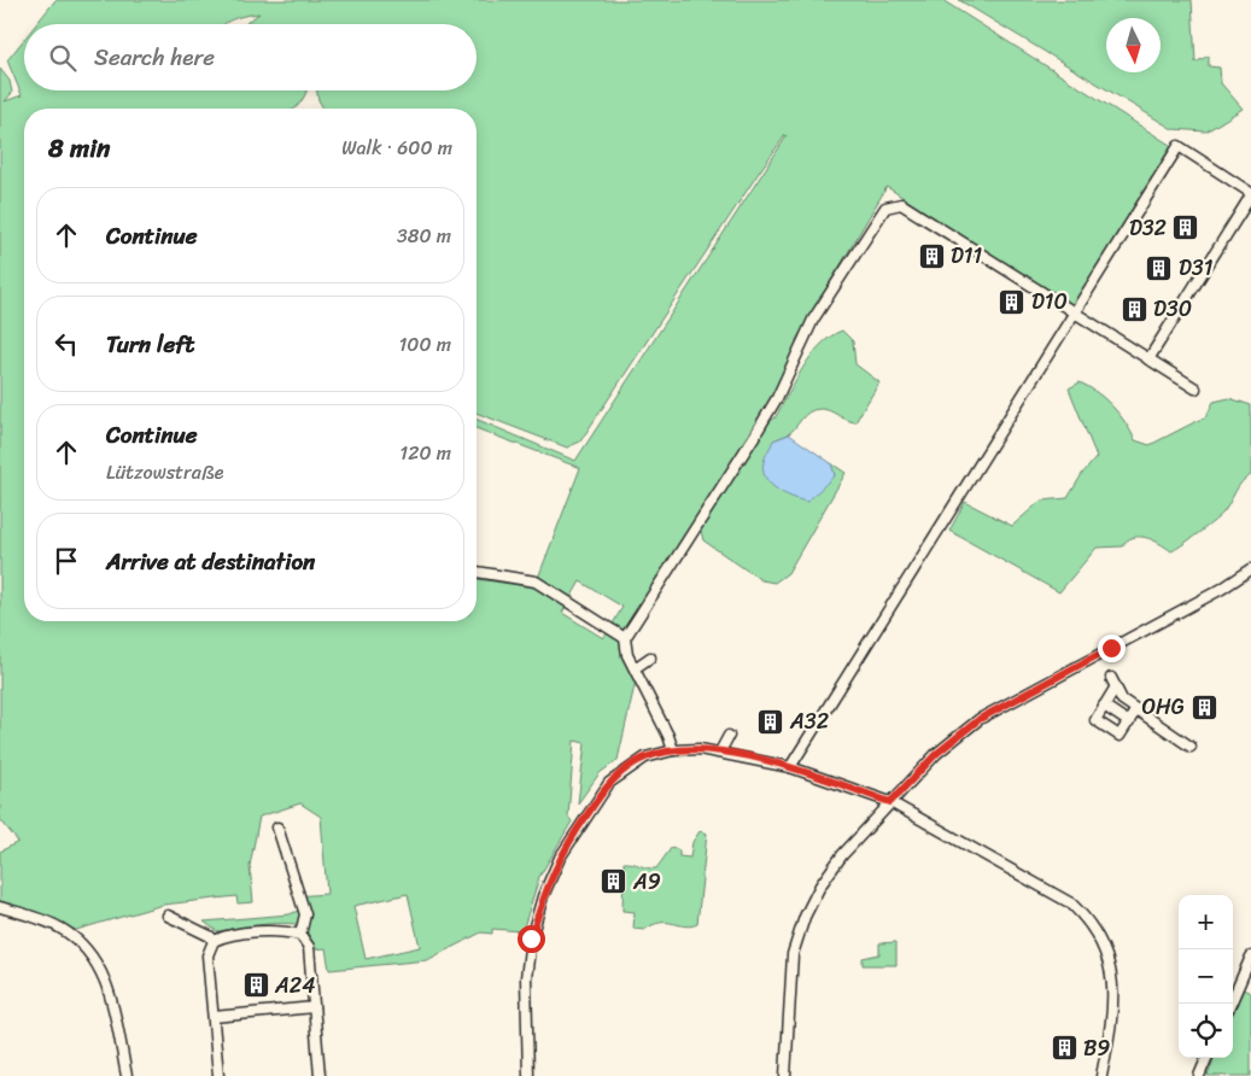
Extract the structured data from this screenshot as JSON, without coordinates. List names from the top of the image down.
{
  "places": {
    "building": [
      "D32",
      "D11",
      "D31",
      "D10",
      "D30",
      "OHG",
      "A32",
      "A9",
      "A24",
      "B9"
    ]
  },
  "north": "bottom",
  "page": {
    "search": "Search here",
    "heading": ["8 min", "Walk · 600 m"],
    "list": [
      ["Continue", "380 m"],
      ["Turn left", "100 m"],
      ["Continue", "Lützowstraße", "120 m"],
      "Arrive at destination"
    ],
    "map_buttons": ["+", "−"]
  }
}
